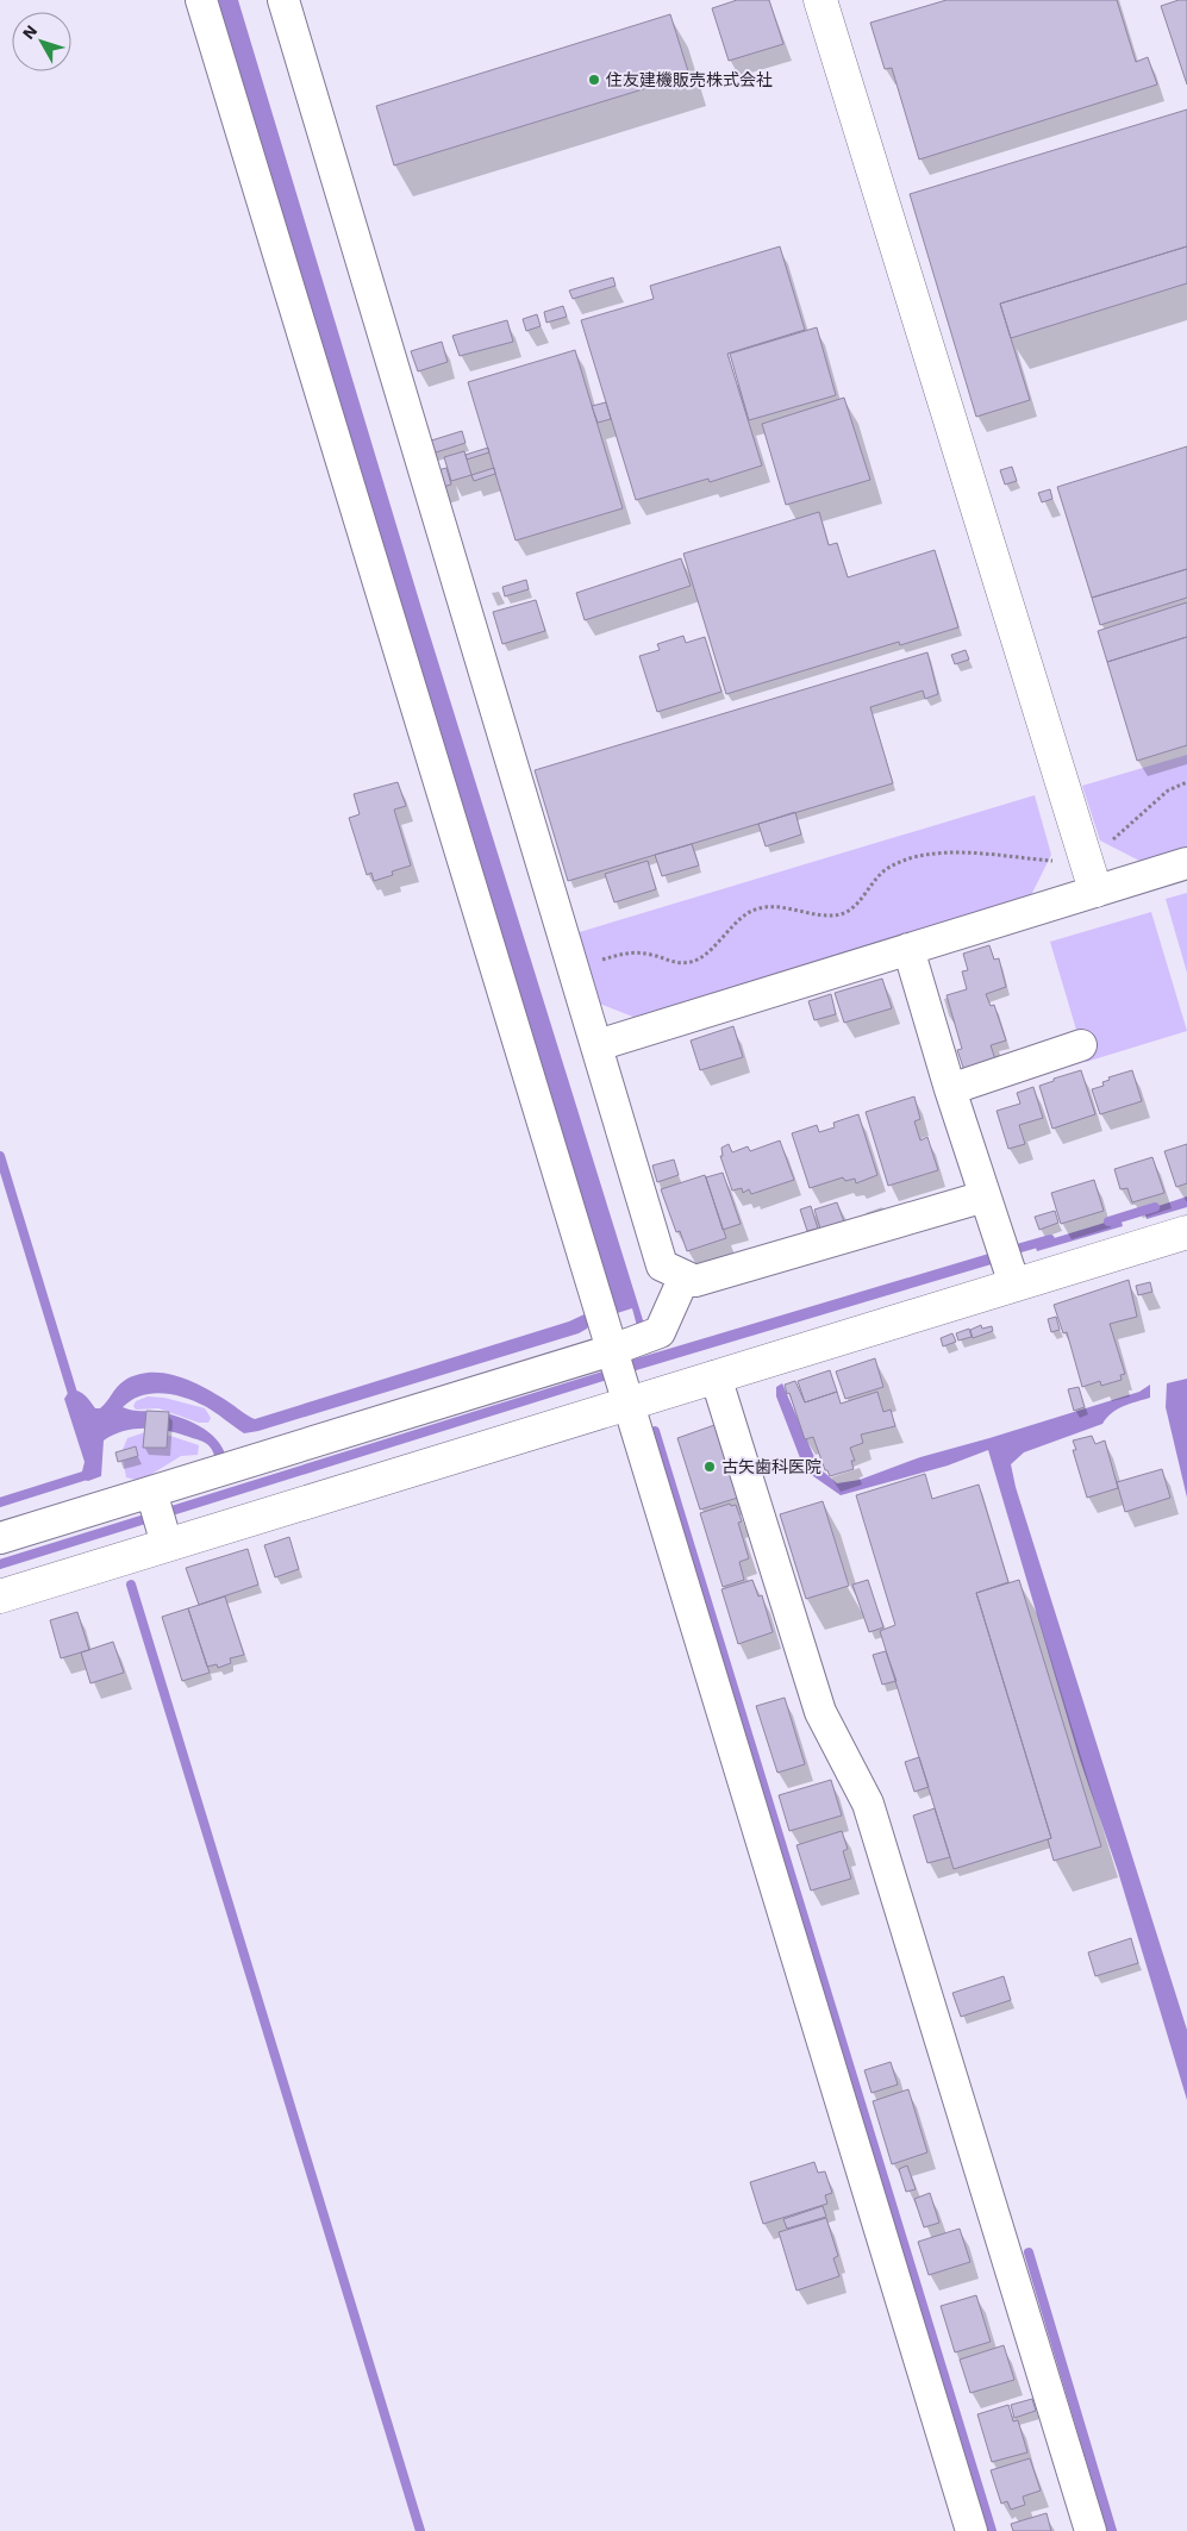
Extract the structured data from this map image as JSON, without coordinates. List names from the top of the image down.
{
  "places": ["住友建機販売株式会社", "古矢歯科医院"],
  "north": "top left"
}
